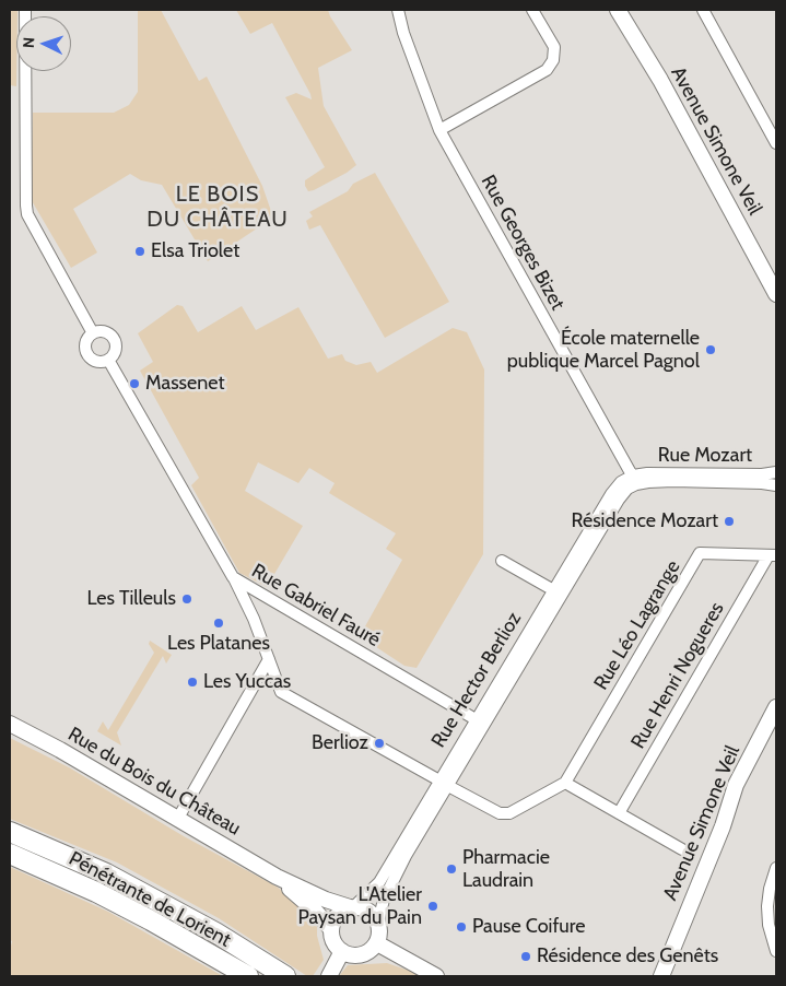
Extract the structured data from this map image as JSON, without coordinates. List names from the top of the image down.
{
  "streets": {
    "highway": ["Pénétrante de Lorient"],
    "street": [
      "Avenue Simone Veil",
      "Rue Georges Bizet",
      "Rue Mozart",
      "Rue Gabriel Fauré",
      "Rue Léo Lagrange",
      "Rue Henri Nogueres",
      "Rue Hector Berlioz",
      "Rue du Bois du Château"
    ]
  },
  "crossings": [
    ["Rue Georges Bizet", "Rue Mozart"],
    ["Rue Georges Bizet", "Rue Hector Berlioz"],
    ["Rue Mozart", "Rue Hector Berlioz"],
    ["Rue Gabriel Fauré", "Rue Hector Berlioz"],
    ["Rue Léo Lagrange", "Rue Henri Nogueres"],
    ["Rue Hector Berlioz", "Rue du Bois du Château"]
  ],
  "districts": ["LE BOIS DU CHÂTEAU"],
  "places": [
    "Elsa Triolet",
    "École maternelle publique Marcel Pagnol",
    "Massenet",
    "Résidence Mozart",
    "Les Tilleuls",
    "Les Platanes",
    "Les Yuccas",
    "Berlioz",
    "Pharmacie Laudrain",
    "L'Atelier Paysan du Pain",
    "Pause Coifure",
    "Résidence des Genêts"
  ],
  "north": "left"
}
